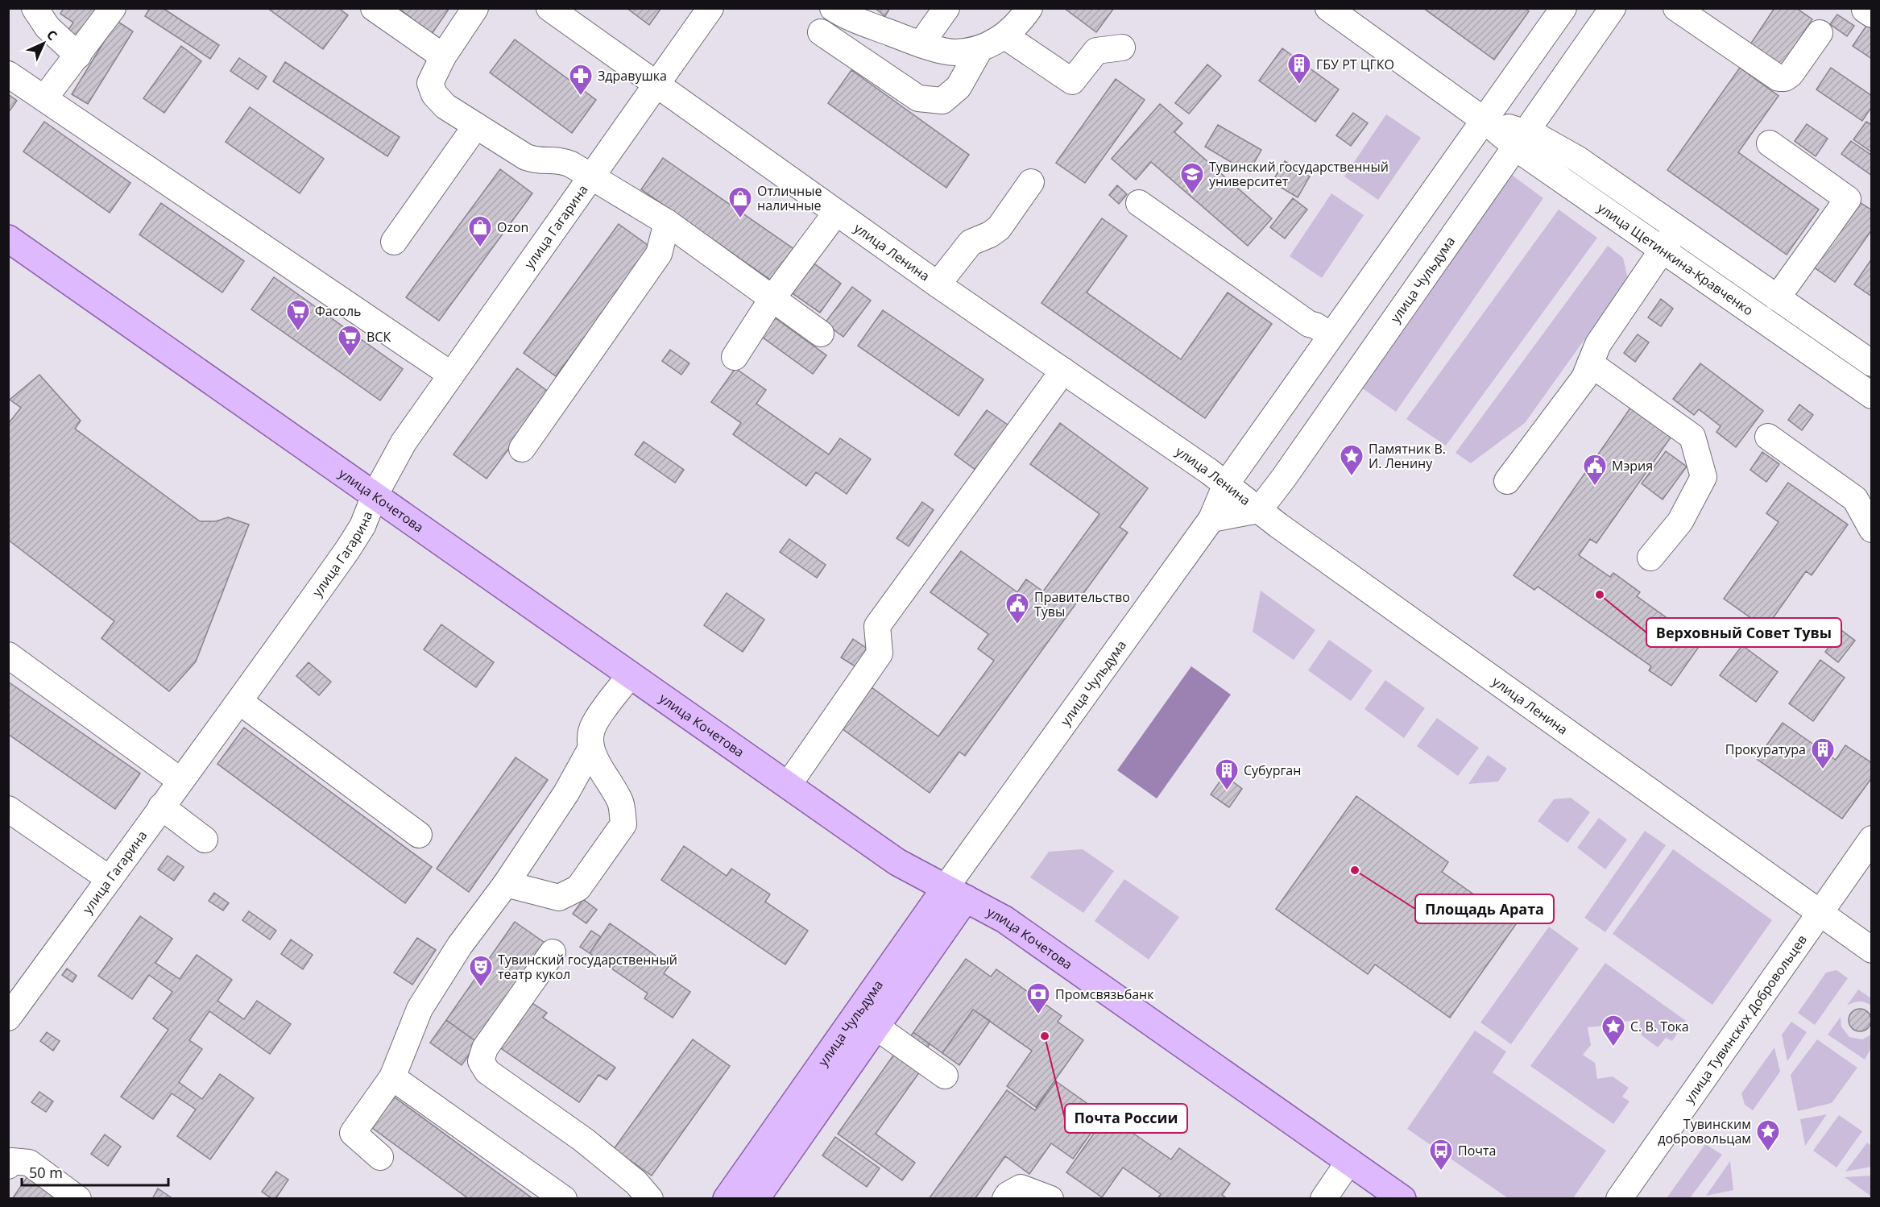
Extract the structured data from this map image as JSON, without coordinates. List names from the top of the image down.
{
  "streets": {
    "main road": ["улица Чульдума", "улица Кочетова"],
    "street": [
      "улица Гагарина",
      "улица Ленина",
      "улица Щетинкина-Кравченко",
      "улица Тувинских Добровольцев"
    ]
  },
  "crossings": [
    ["улица Гагарина", "улица Ленина"],
    ["улица Гагарина", "улица Кочетова"],
    ["улица Ленина", "улица Чульдума"],
    ["улица Ленина", "улица Тувинских Добровольцев"],
    ["улица Щетинкина-Кравченко", "улица Чульдума"],
    ["улица Чульдума", "улица Кочетова"]
  ],
  "places": {
    "building": ["ГБУ РТ ЦГКО", "Прокуратура", "Субурган"],
    "pharmacy": ["Здравушка"],
    "school or university": ["Тувинский государственный университет"],
    "shop": ["Отличные наличные", "Ozon"],
    "supermarket": ["Фасоль", "ВСК"],
    "place": ["Памятник В. И. Ленину", "С. В. Тока", "Тувинским добровольцам"],
    "public building": ["Мэрия", "Правительство Тувы"],
    "other": ["Верховный Совет Тувы", "Площадь Арата", "Почта России"],
    "theatre": ["Тувинский государственный театр кукол"],
    "bank": ["Промсвязьбанк"],
    "bus stop": ["Почта"]
  },
  "scale_bar": "50 m",
  "north": "top right"
}
